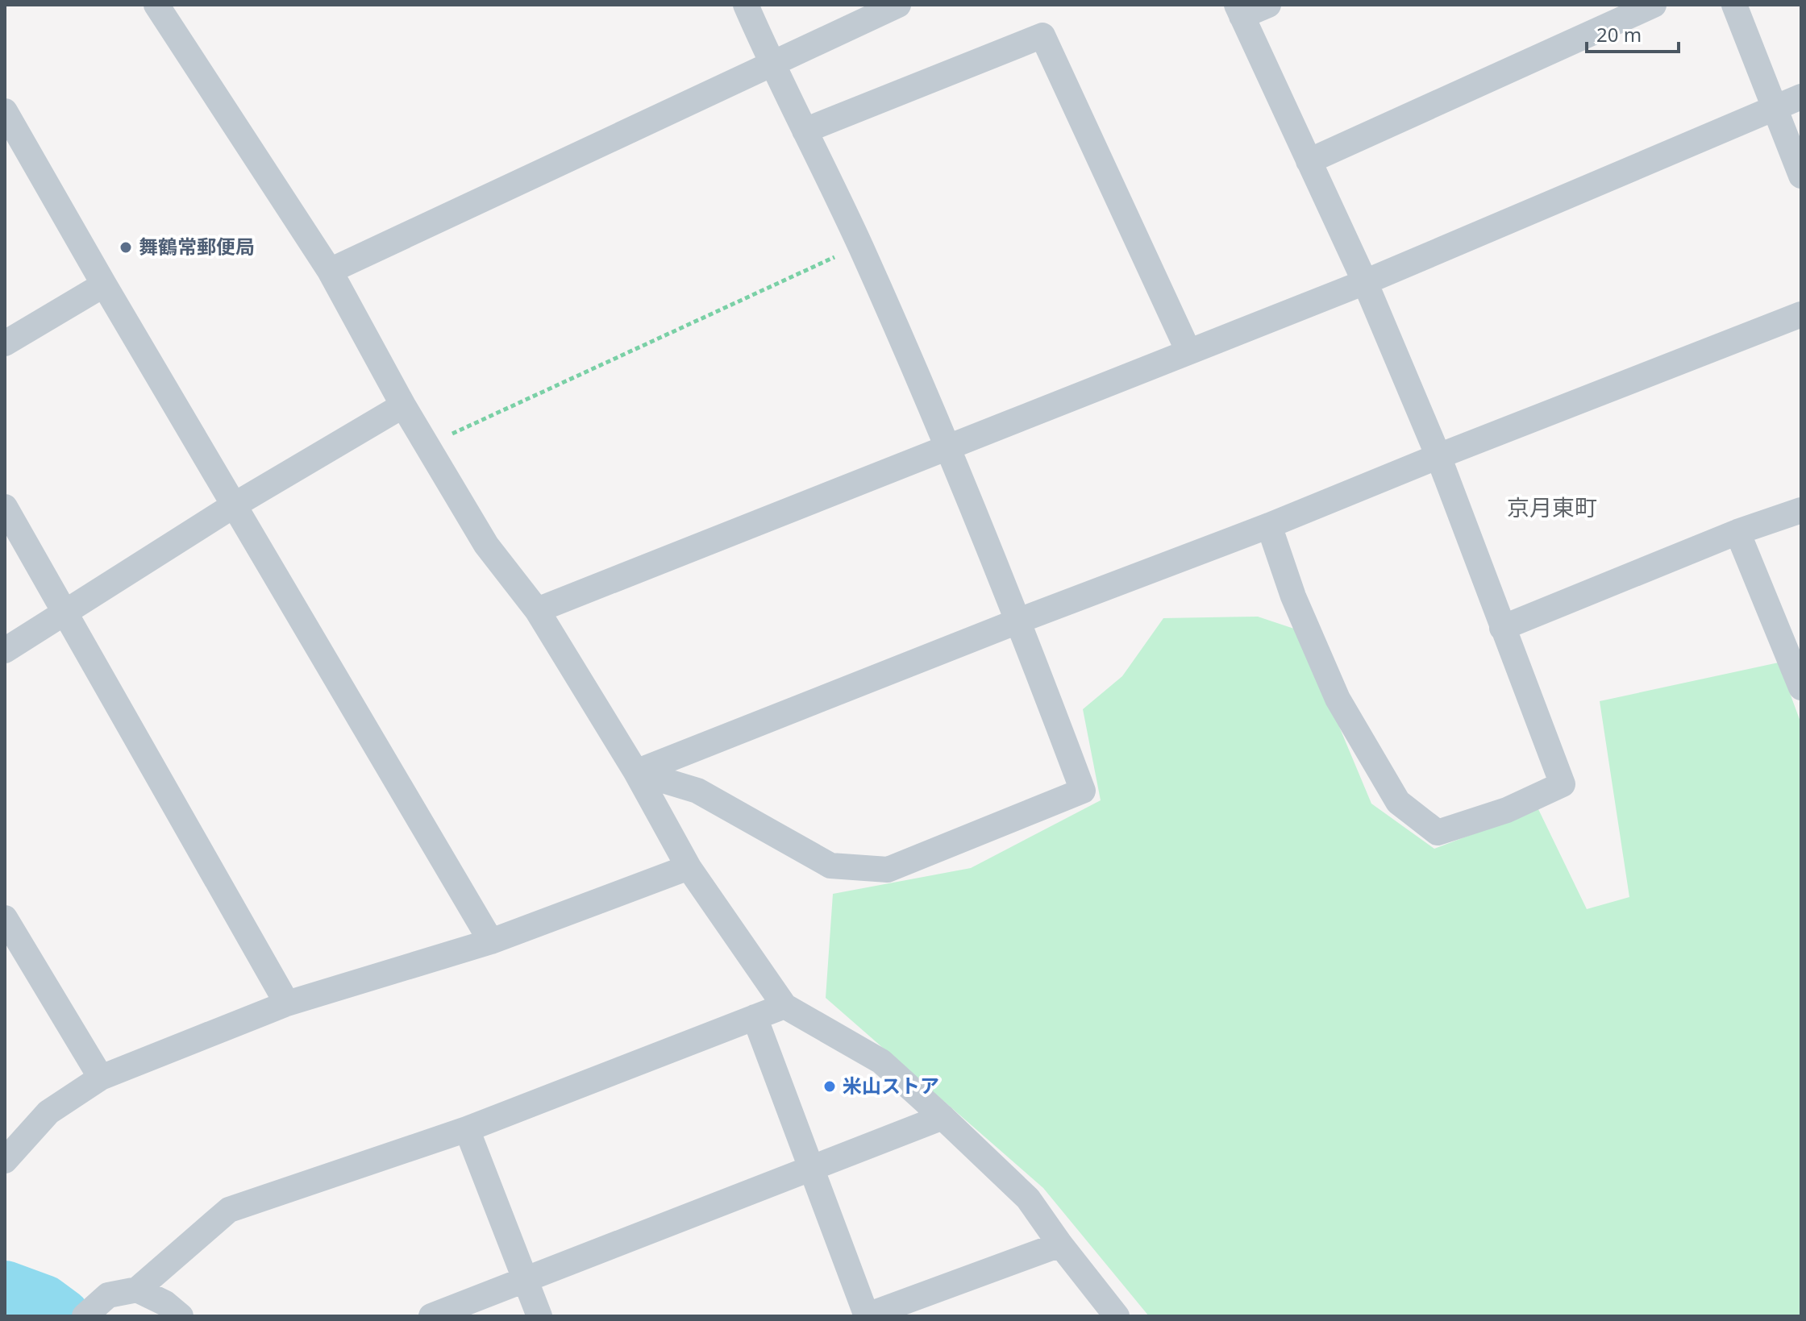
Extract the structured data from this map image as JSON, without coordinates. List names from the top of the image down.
{
  "districts": ["京月東町"],
  "places": ["舞鶴常郵便局", "米山ストア"],
  "scale_bar": "20 m"
}
